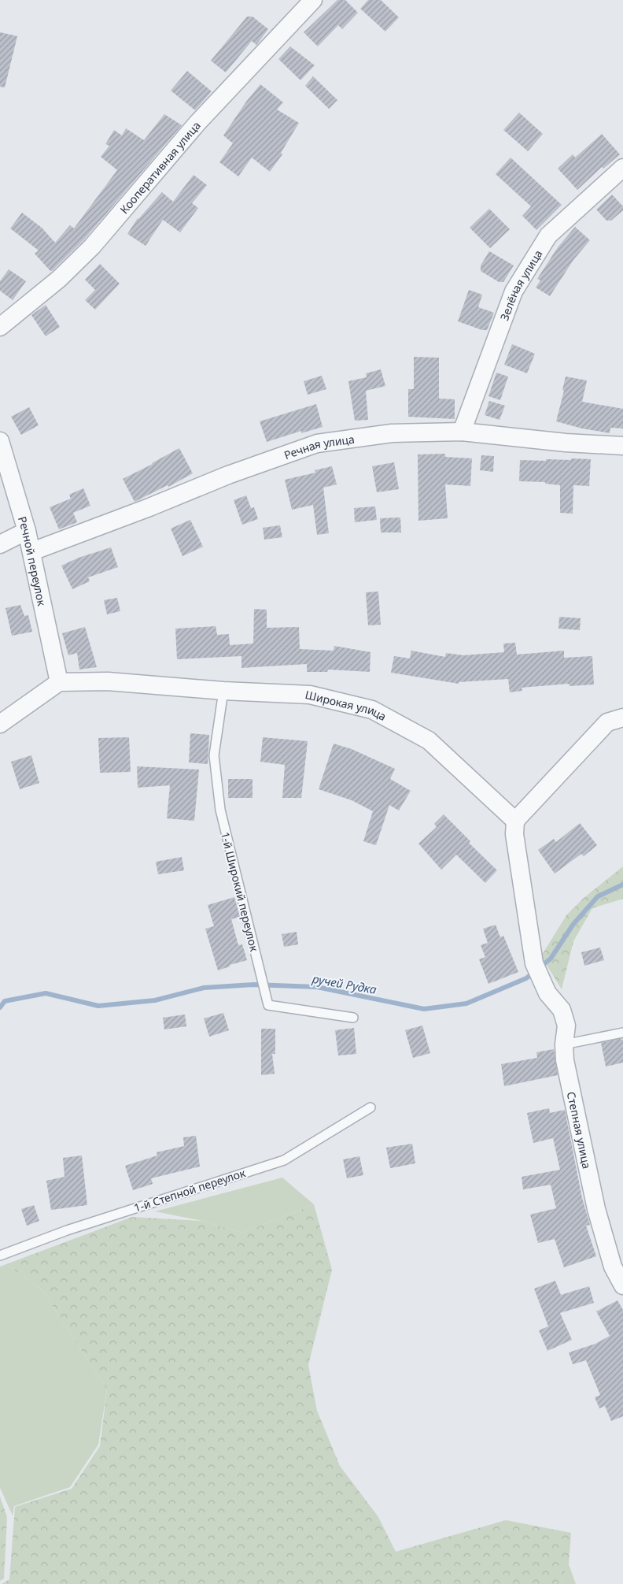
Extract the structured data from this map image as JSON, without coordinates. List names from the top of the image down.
{
  "streets": {
    "street": [
      "Кооперативная улица",
      "Зелёная улица",
      "Речная улица",
      "Речной переулок",
      "Широкая улица",
      "Степная улица"
    ],
    "lane": ["1-й Широкий переулок", "1-й Степной переулок"]
  },
  "crossings": [
    ["Зелёная улица", "Речная улица"],
    ["Речная улица", "Речной переулок"],
    ["Речной переулок", "Широкая улица"],
    ["Широкая улица", "1-й Широкий переулок"],
    ["Широкая улица", "Степная улица"]
  ],
  "water": ["ручей Рудка"]
}
